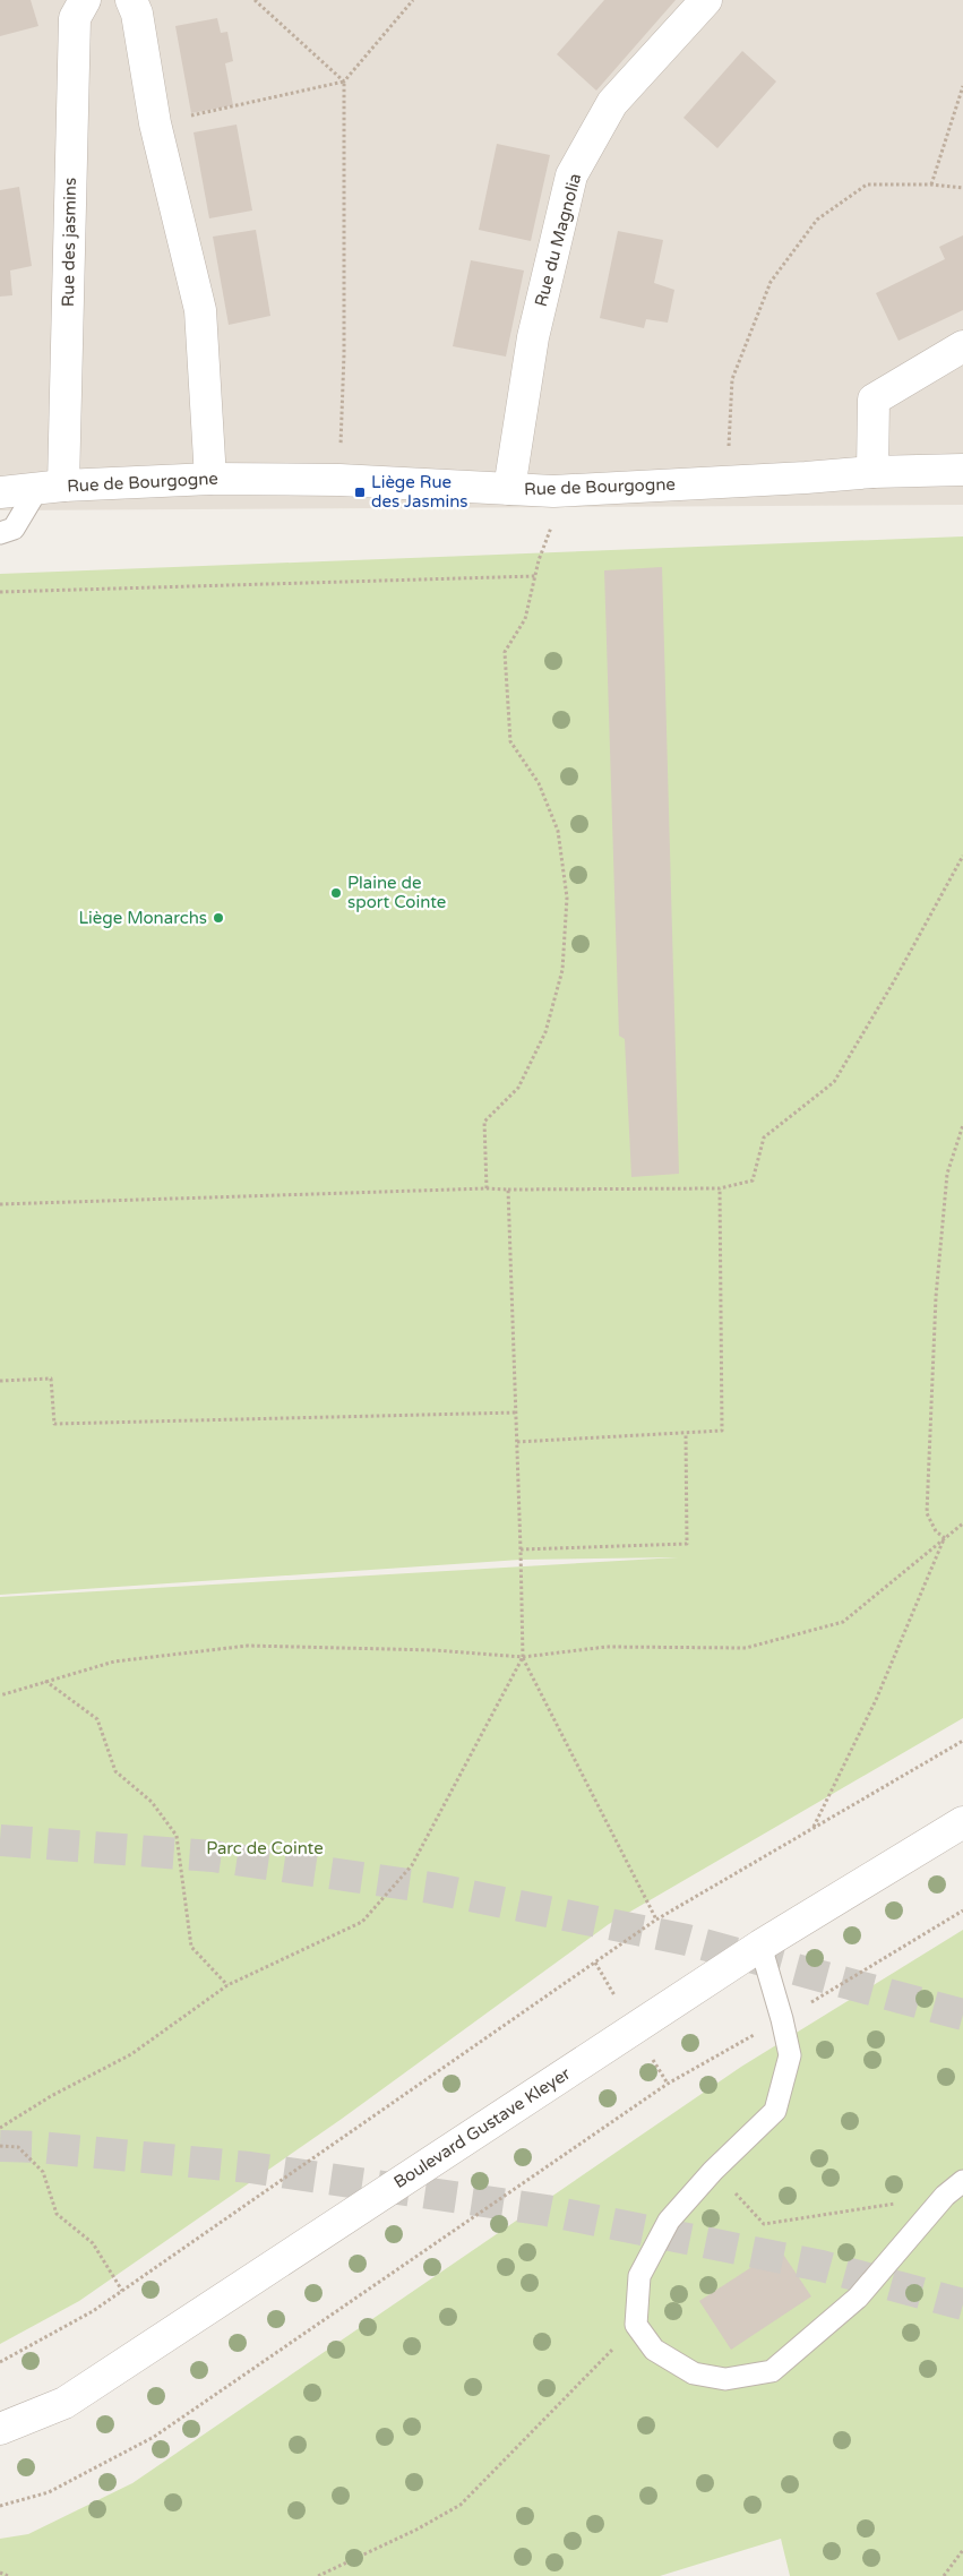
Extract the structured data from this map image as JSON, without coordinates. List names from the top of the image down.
{
  "streets": {
    "street": [
      "Rue du Magnolia",
      "Rue des jasmins",
      "Rue de Bourgogne",
      "Boulevard Gustave Kleyer"
    ]
  },
  "crossings": [
    ["Rue du Magnolia", "Rue de Bourgogne"],
    ["Rue des jasmins", "Rue de Bourgogne"]
  ],
  "parks": ["Parc de Cointe"],
  "places": {
    "transit": ["Liège Rue des Jasmins"],
    "other": ["Plaine de sport Cointe", "Liège Monarchs"]
  }
}
